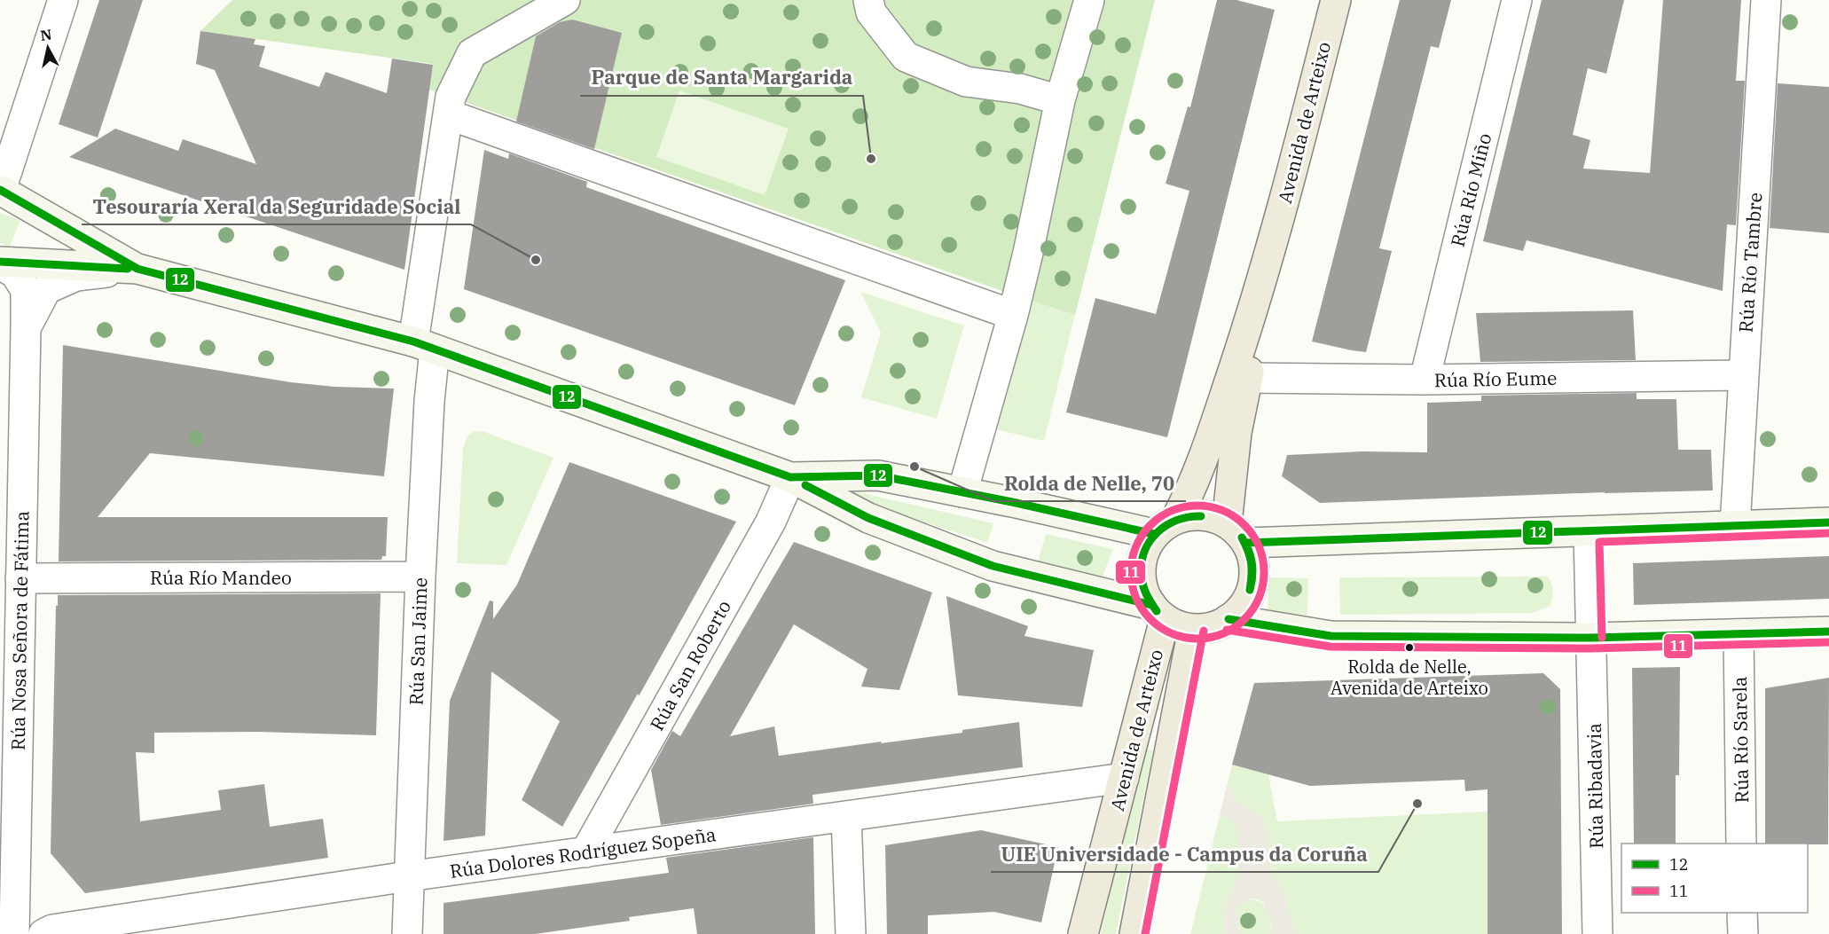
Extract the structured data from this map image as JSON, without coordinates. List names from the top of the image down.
{
  "streets": {
    "main road": ["Avenida de Arteixo"],
    "street": [
      "Rúa Río Miño",
      "Rúa Río Tambre",
      "Rúa Río Eume",
      "Rúa Río Mandeo",
      "Rúa Nosa Señora de Fátima",
      "Rúa San Jaime",
      "Rúa San Roberto",
      "Rúa Río Sarela",
      "Rúa Ribadavia",
      "Rúa Dolores Rodríguez Sopeña"
    ]
  },
  "crossings": [
    ["Avenida de Arteixo", "Rúa Río Eume"],
    ["Avenida de Arteixo", "Rúa Dolores Rodríguez Sopeña"],
    ["Rúa Río Miño", "Rúa Río Eume"],
    ["Rúa Río Tambre", "Rúa Río Eume"],
    ["Rúa Río Mandeo", "Rúa Nosa Señora de Fátima"],
    ["Rúa Río Mandeo", "Rúa San Jaime"],
    ["Rúa San Jaime", "Rúa Dolores Rodríguez Sopeña"],
    ["Rúa San Roberto", "Rúa Dolores Rodríguez Sopeña"]
  ],
  "places": [
    "Parque de Santa Margarida",
    "Tesouraría Xeral da Seguridade Social",
    "Rolda de Nelle, 70",
    "Rolda de Nelle, Avenida de Arteixo",
    "UIE Universidade - Campus da Coruña"
  ],
  "lines": ["transit line 12", "transit line 11"],
  "legend": ["12", "11"],
  "north": "top"
}
